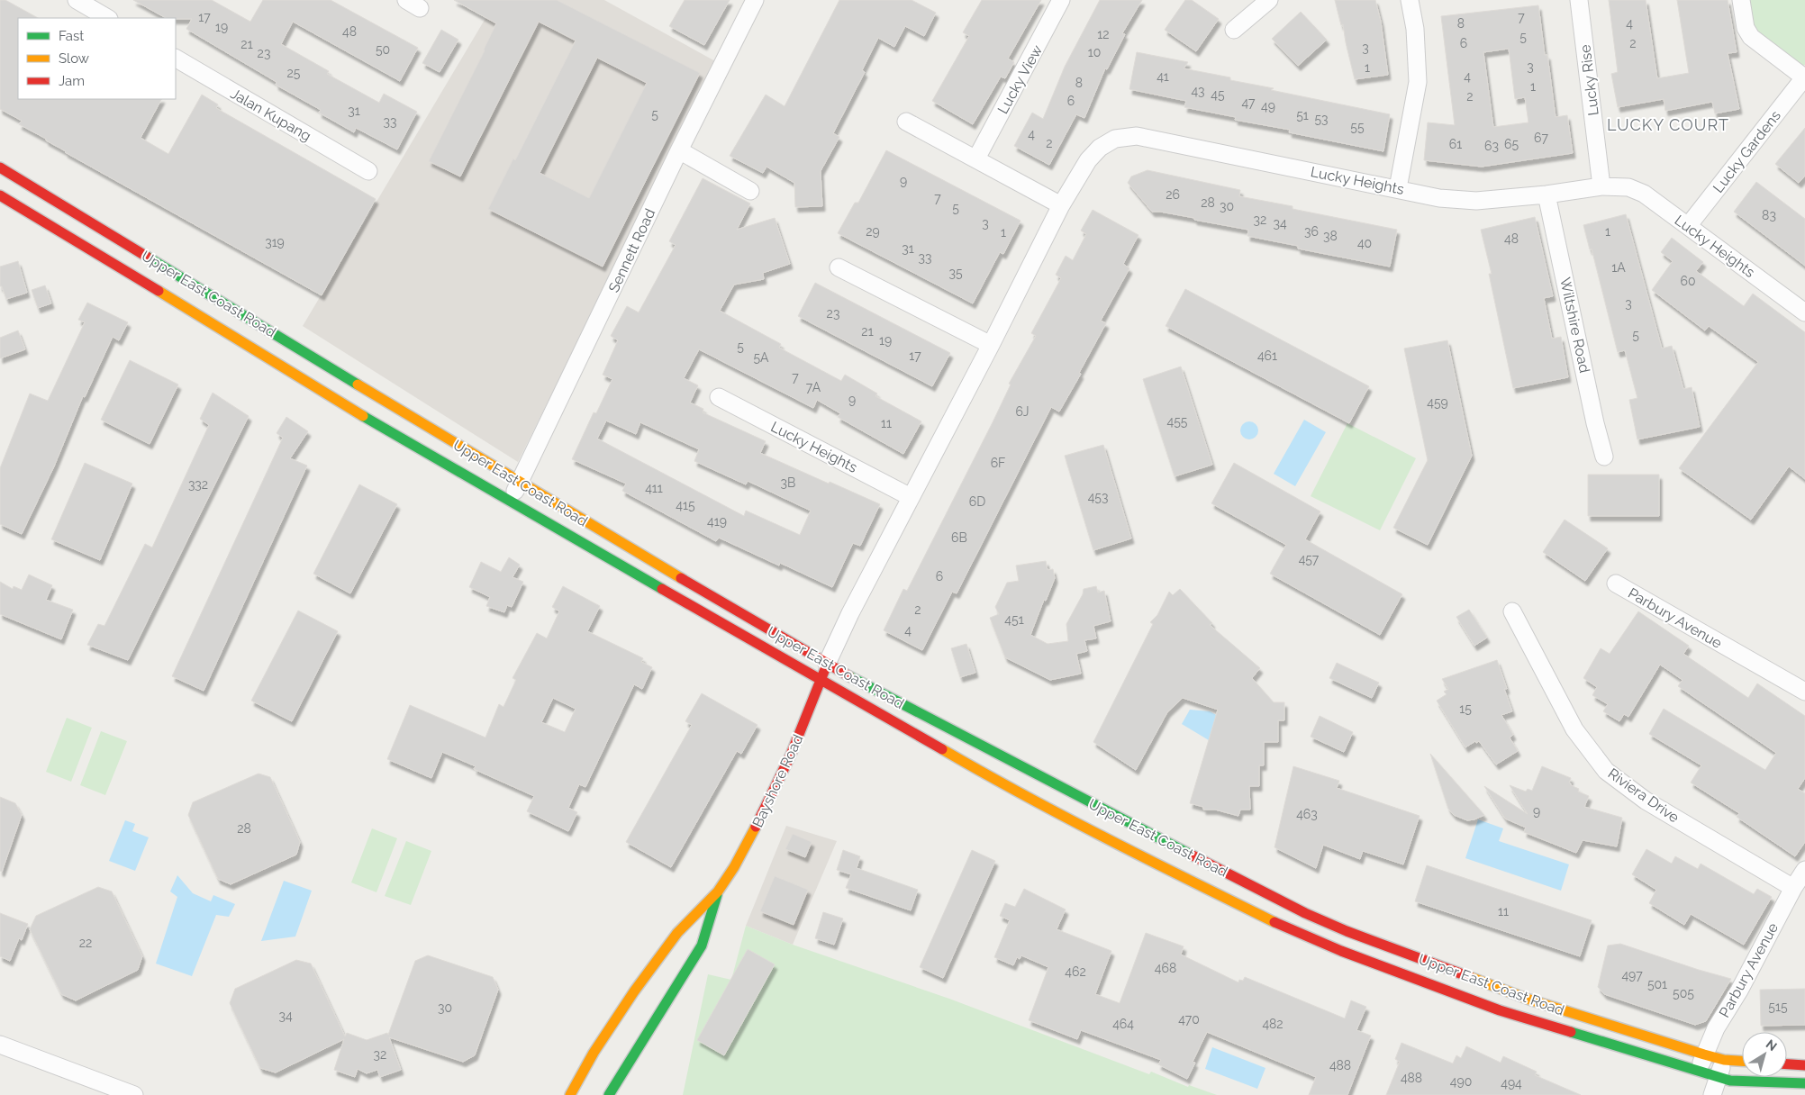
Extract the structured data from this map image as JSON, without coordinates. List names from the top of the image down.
{
  "streets": {
    "main road": ["Upper East Coast Road", "Bayshore Road"],
    "street": [
      "Lucky View",
      "Lucky Rise",
      "Jalan Kupang",
      "Lucky Gardens",
      "Lucky Heights",
      "Sennett Road",
      "Wiltshire Road",
      "Parbury Avenue",
      "Riviera Drive"
    ]
  },
  "crossings": [
    ["Lucky Rise", "Lucky Heights"],
    ["Lucky Gardens", "Lucky Heights"],
    ["Lucky Heights", "Upper East Coast Road"],
    ["Lucky Heights", "Wiltshire Road"],
    ["Lucky Heights", "Bayshore Road"],
    ["Sennett Road", "Upper East Coast Road"],
    ["Upper East Coast Road", "Parbury Avenue"],
    ["Upper East Coast Road", "Bayshore Road"],
    ["Parbury Avenue", "Riviera Drive"]
  ],
  "districts": ["LUCKY COURT"],
  "house_numbers": [
    "17",
    "7",
    "8",
    "4",
    "19",
    "48",
    "12",
    "5",
    "6",
    "2",
    "21",
    "3",
    "50",
    "10",
    "23",
    "3",
    "1",
    "25",
    "41",
    "4",
    "8",
    "1",
    "43",
    "45",
    "2",
    "6",
    "47",
    "49",
    "31",
    "5",
    "51",
    "53",
    "33",
    "55",
    "4",
    "67",
    "2",
    "61",
    "65",
    "63",
    "9",
    "26",
    "7",
    "28",
    "30",
    "5",
    "83",
    "32",
    "3",
    "34",
    "29",
    "36",
    "1",
    "1",
    "38",
    "48",
    "319",
    "40",
    "31",
    "33",
    "1A",
    "35",
    "60",
    "3",
    "23",
    "21",
    "5",
    "19",
    "5",
    "17",
    "461",
    "5A",
    "7",
    "7A",
    "9",
    "459",
    "6J",
    "455",
    "11",
    "6F",
    "3B",
    "332",
    "411",
    "453",
    "6D",
    "415",
    "419",
    "6B",
    "457",
    "6",
    "2",
    "451",
    "4",
    "15",
    "9",
    "463",
    "28",
    "11",
    "22",
    "468",
    "462",
    "497",
    "501",
    "505",
    "515",
    "30",
    "34",
    "470",
    "464",
    "482",
    "32",
    "488",
    "488",
    "490",
    "494"
  ],
  "legend": ["Fast", "Slow", "Jam"],
  "north": "top right"
}
